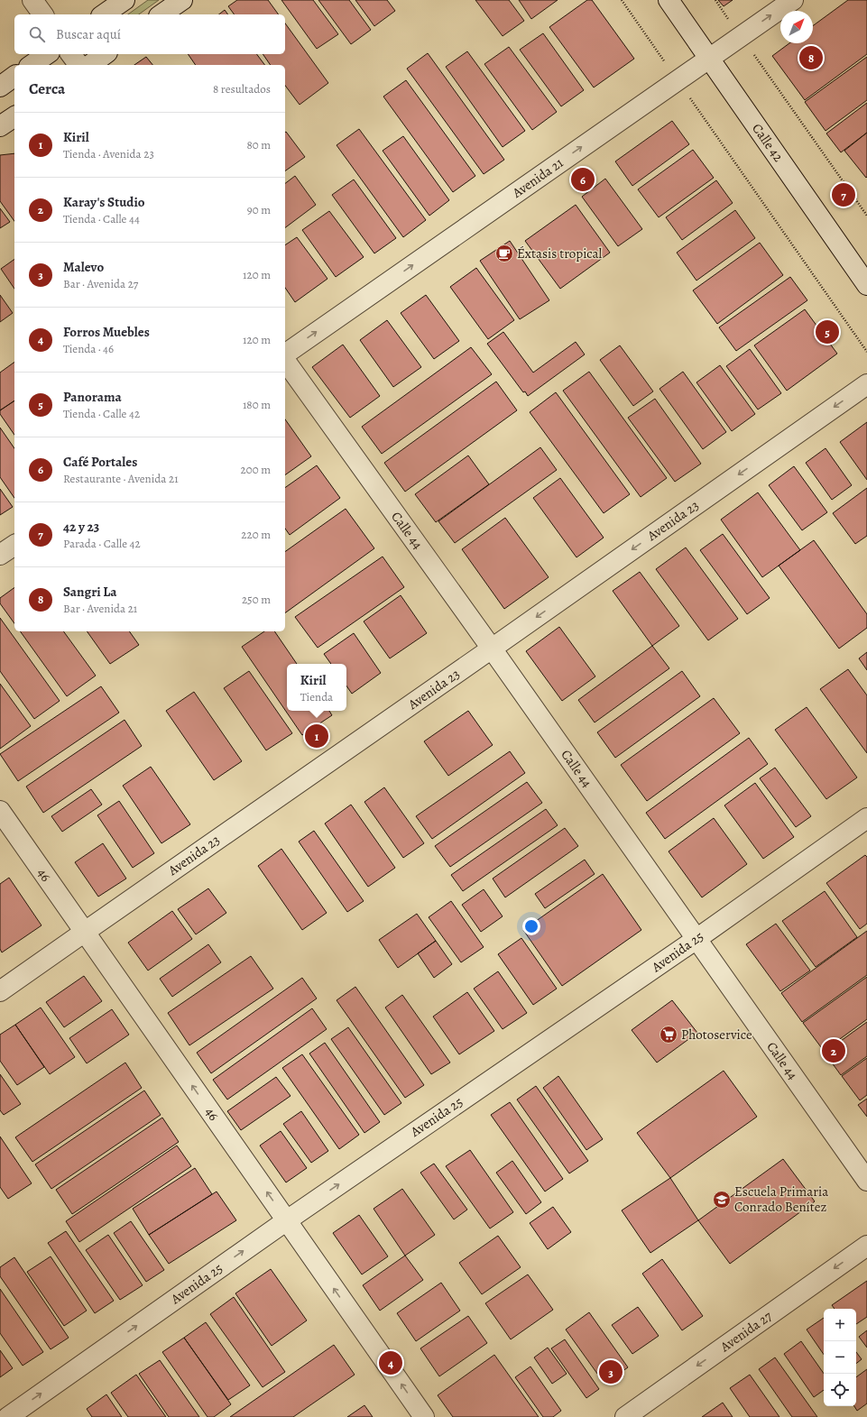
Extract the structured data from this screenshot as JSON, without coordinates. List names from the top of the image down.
{
  "streets": {
    "street": [
      "Calle 42",
      "Avenida 21",
      "Avenida 23",
      "Calle 44",
      "46",
      "Avenida 25",
      "Avenida 27"
    ]
  },
  "crossings": [
    ["Calle 42", "Avenida 21"],
    ["Avenida 23", "Calle 44"],
    ["Avenida 23", "46"],
    ["Calle 44", "Avenida 25"],
    ["46", "Avenida 25"]
  ],
  "one_way": [
    "Avenida 21",
    "Avenida 23",
    "46",
    "Avenida 25",
    "Avenida 27"
  ],
  "places": {
    "cafe": ["Éxtasis tropical"],
    "supermarket": ["Photoservice"],
    "school or university": ["Escuela Primaria Conrado Benítez"]
  },
  "north": "top right",
  "page": {
    "search": "Buscar aquí",
    "pins": [
      "8",
      "6",
      "7",
      "5",
      "1",
      "2",
      "4",
      "3"
    ],
    "heading": ["Cerca", "8 resultados"],
    "list": [
      {
        "mark": "1",
        "name": "Kiril",
        "note": "Tienda · Avenida 23",
        "value": "80 m"
      },
      {
        "mark": "2",
        "name": "Karay's Studio",
        "note": "Tienda · Calle 44",
        "value": "90 m"
      },
      {
        "mark": "3",
        "name": "Malevo",
        "note": "Bar · Avenida 27",
        "value": "120 m"
      },
      {
        "mark": "4",
        "name": "Forros Muebles",
        "note": "Tienda · 46",
        "value": "120 m"
      },
      {
        "mark": "5",
        "name": "Panorama",
        "note": "Tienda · Calle 42",
        "value": "180 m"
      },
      {
        "mark": "6",
        "name": "Café Portales",
        "note": "Restaurante · Avenida 21",
        "value": "200 m"
      },
      {
        "mark": "7",
        "name": "42 y 23",
        "note": "Parada · Calle 42",
        "value": "220 m"
      },
      {
        "mark": "8",
        "name": "Sangri La",
        "note": "Bar · Avenida 21",
        "value": "250 m"
      }
    ],
    "popup": ["Kiril", "Tienda"],
    "map_buttons": ["+", "−"]
  }
}
